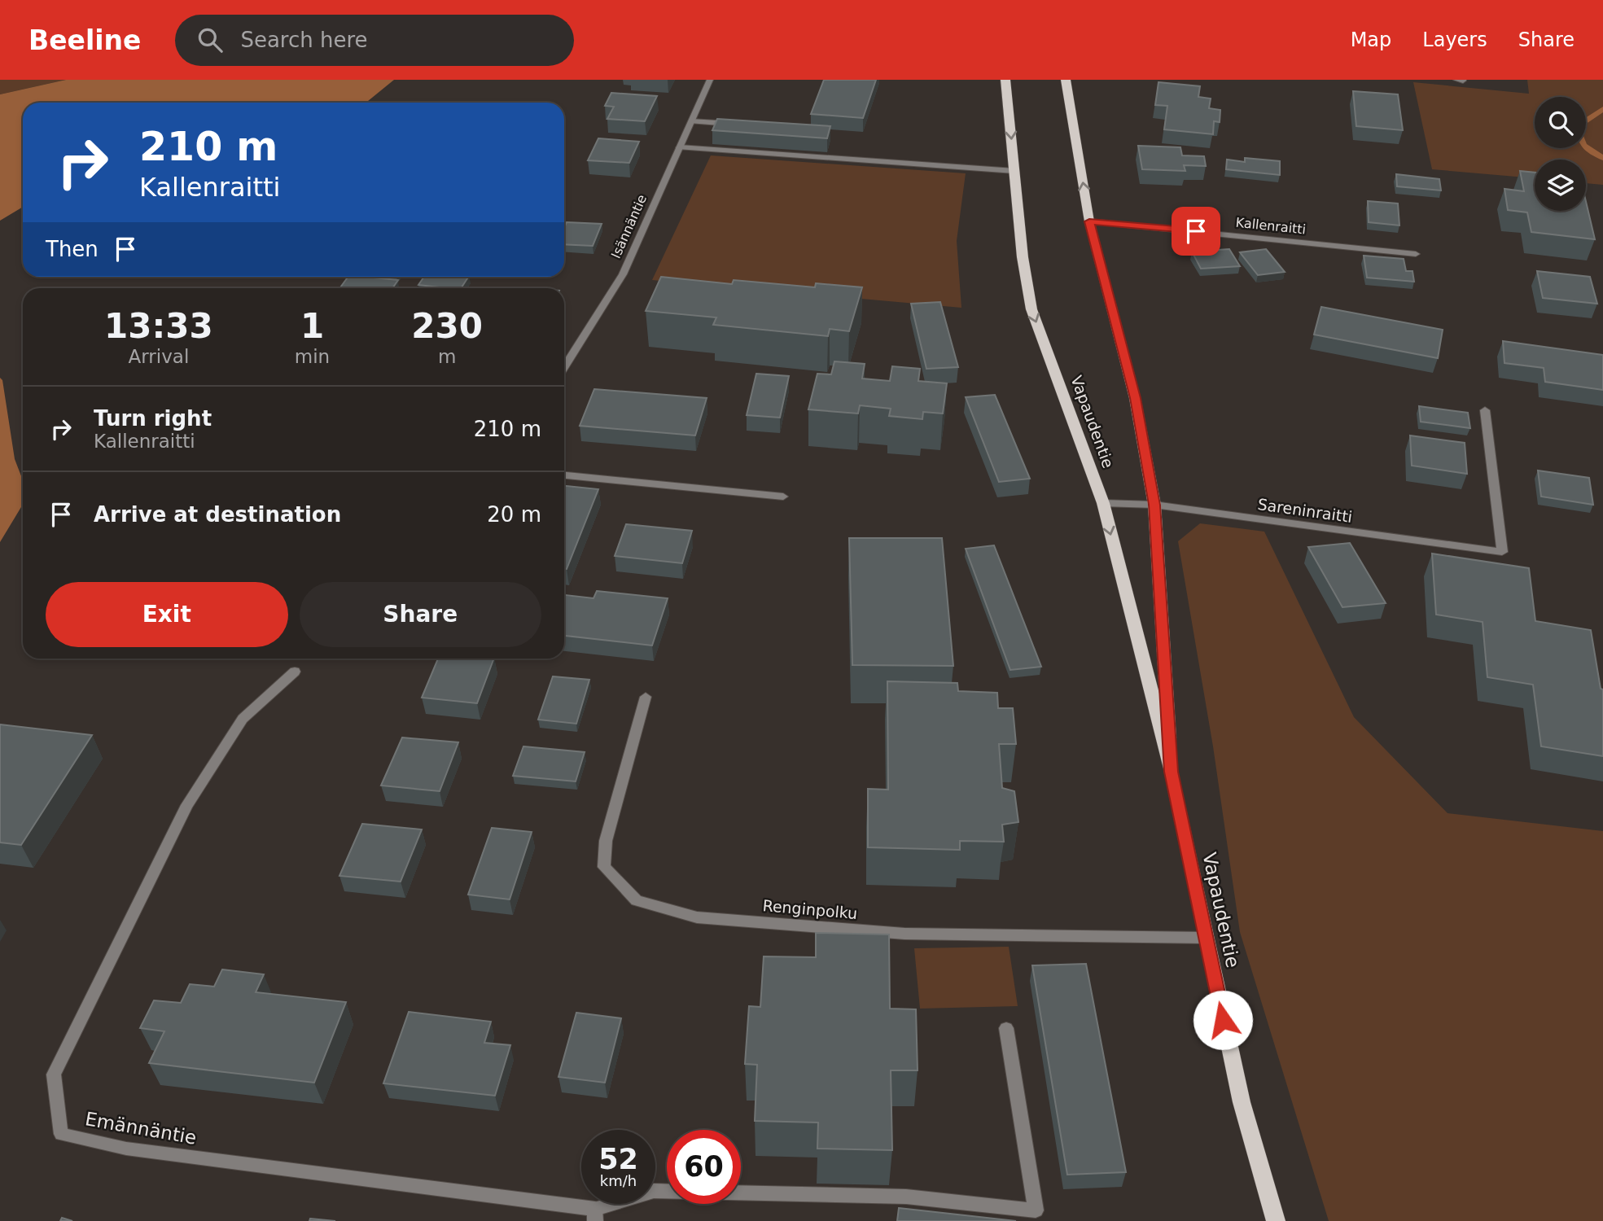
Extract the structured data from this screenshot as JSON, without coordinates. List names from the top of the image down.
{
  "streets": {
    "main road": ["Vapaudentie"],
    "street": [
      "Kallenraitti",
      "Isännäntie",
      "Sareninraitti",
      "Renginpolku",
      "Emännäntie"
    ]
  },
  "crossings": [
    ["Kallenraitti", "Vapaudentie"],
    ["Vapaudentie", "Sareninraitti"],
    ["Vapaudentie", "Renginpolku"]
  ],
  "page": {
    "header": "Beeline",
    "search": "Search here",
    "nav": ["Map", "Layers", "Share"],
    "turn": ["210 m", "Kallenraitti"],
    "then": "Then",
    "eta": [
      "13:33",
      "Arrival",
      "1",
      "min",
      "230",
      "m"
    ],
    "list": [
      {
        "name": "Turn right",
        "note": "Kallenraitti",
        "value": "210 m"
      },
      {
        "name": "Arrive at destination",
        "value": "20 m"
      }
    ],
    "buttons": ["Exit", "Share"],
    "speed": "52 km/h",
    "limit": "60"
  }
}
